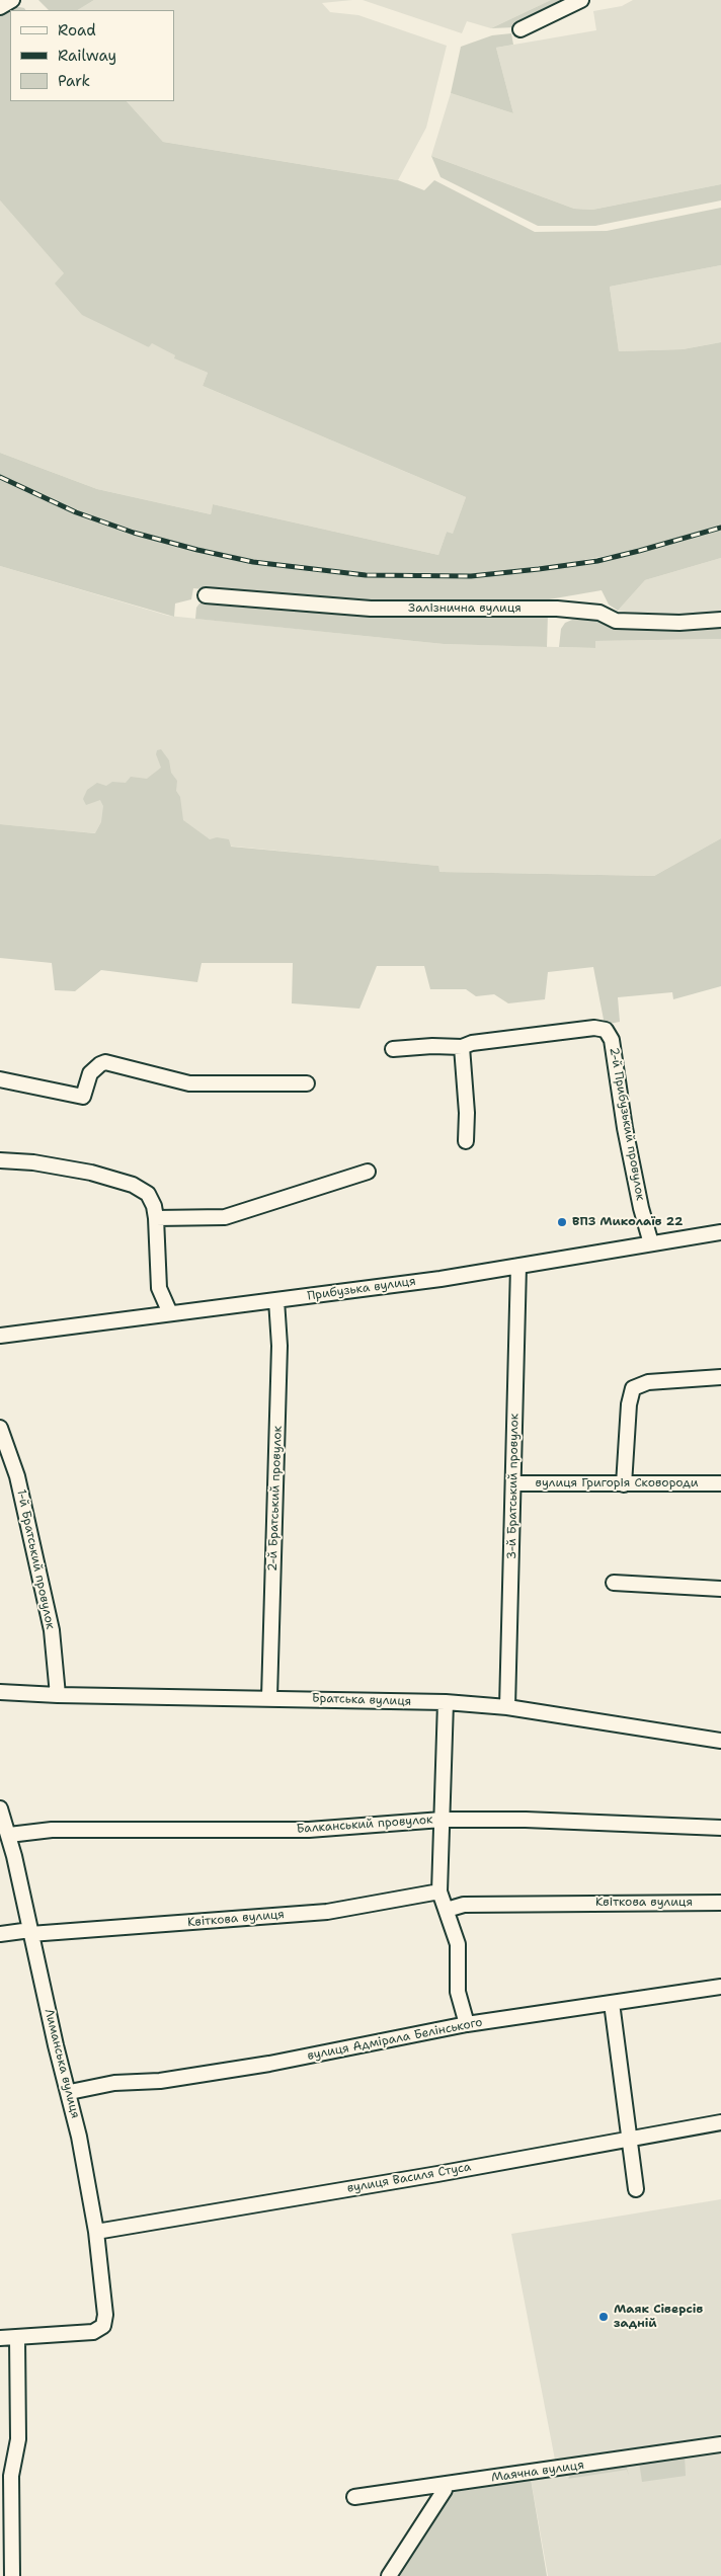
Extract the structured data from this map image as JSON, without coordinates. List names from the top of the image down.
{
  "streets": {
    "street": [
      "Залізнична вулиця",
      "2-й Прибузький провулок",
      "Прибузька вулиця",
      "вулиця Григорія Сковороди",
      "3-й Братський провулок",
      "2-й Братський провулок",
      "1-й Братський провулок",
      "Братська вулиця",
      "Балканський провулок",
      "Квіткова вулиця",
      "вулиця Адмірала Белінського",
      "Лиманська вулиця",
      "вулиця Василя Стуса",
      "Маячна вулиця"
    ]
  },
  "crossings": [
    ["2-й Прибузький провулок", "Прибузька вулиця"],
    ["Прибузька вулиця", "3-й Братський провулок"],
    ["Прибузька вулиця", "2-й Братський провулок"],
    ["вулиця Григорія Сковороди", "3-й Братський провулок"],
    ["3-й Братський провулок", "Братська вулиця"],
    ["2-й Братський провулок", "Братська вулиця"],
    ["1-й Братський провулок", "Братська вулиця"],
    ["Балканський провулок", "Лиманська вулиця"],
    ["Квіткова вулиця", "Лиманська вулиця"],
    ["вулиця Адмірала Белінського", "Лиманська вулиця"],
    ["Лиманська вулиця", "вулиця Василя Стуса"]
  ],
  "places": ["ВПЗ Миколаїв 22", "Маяк Сіверсів задній"],
  "legend": ["Road", "Railway", "Park"]
}
